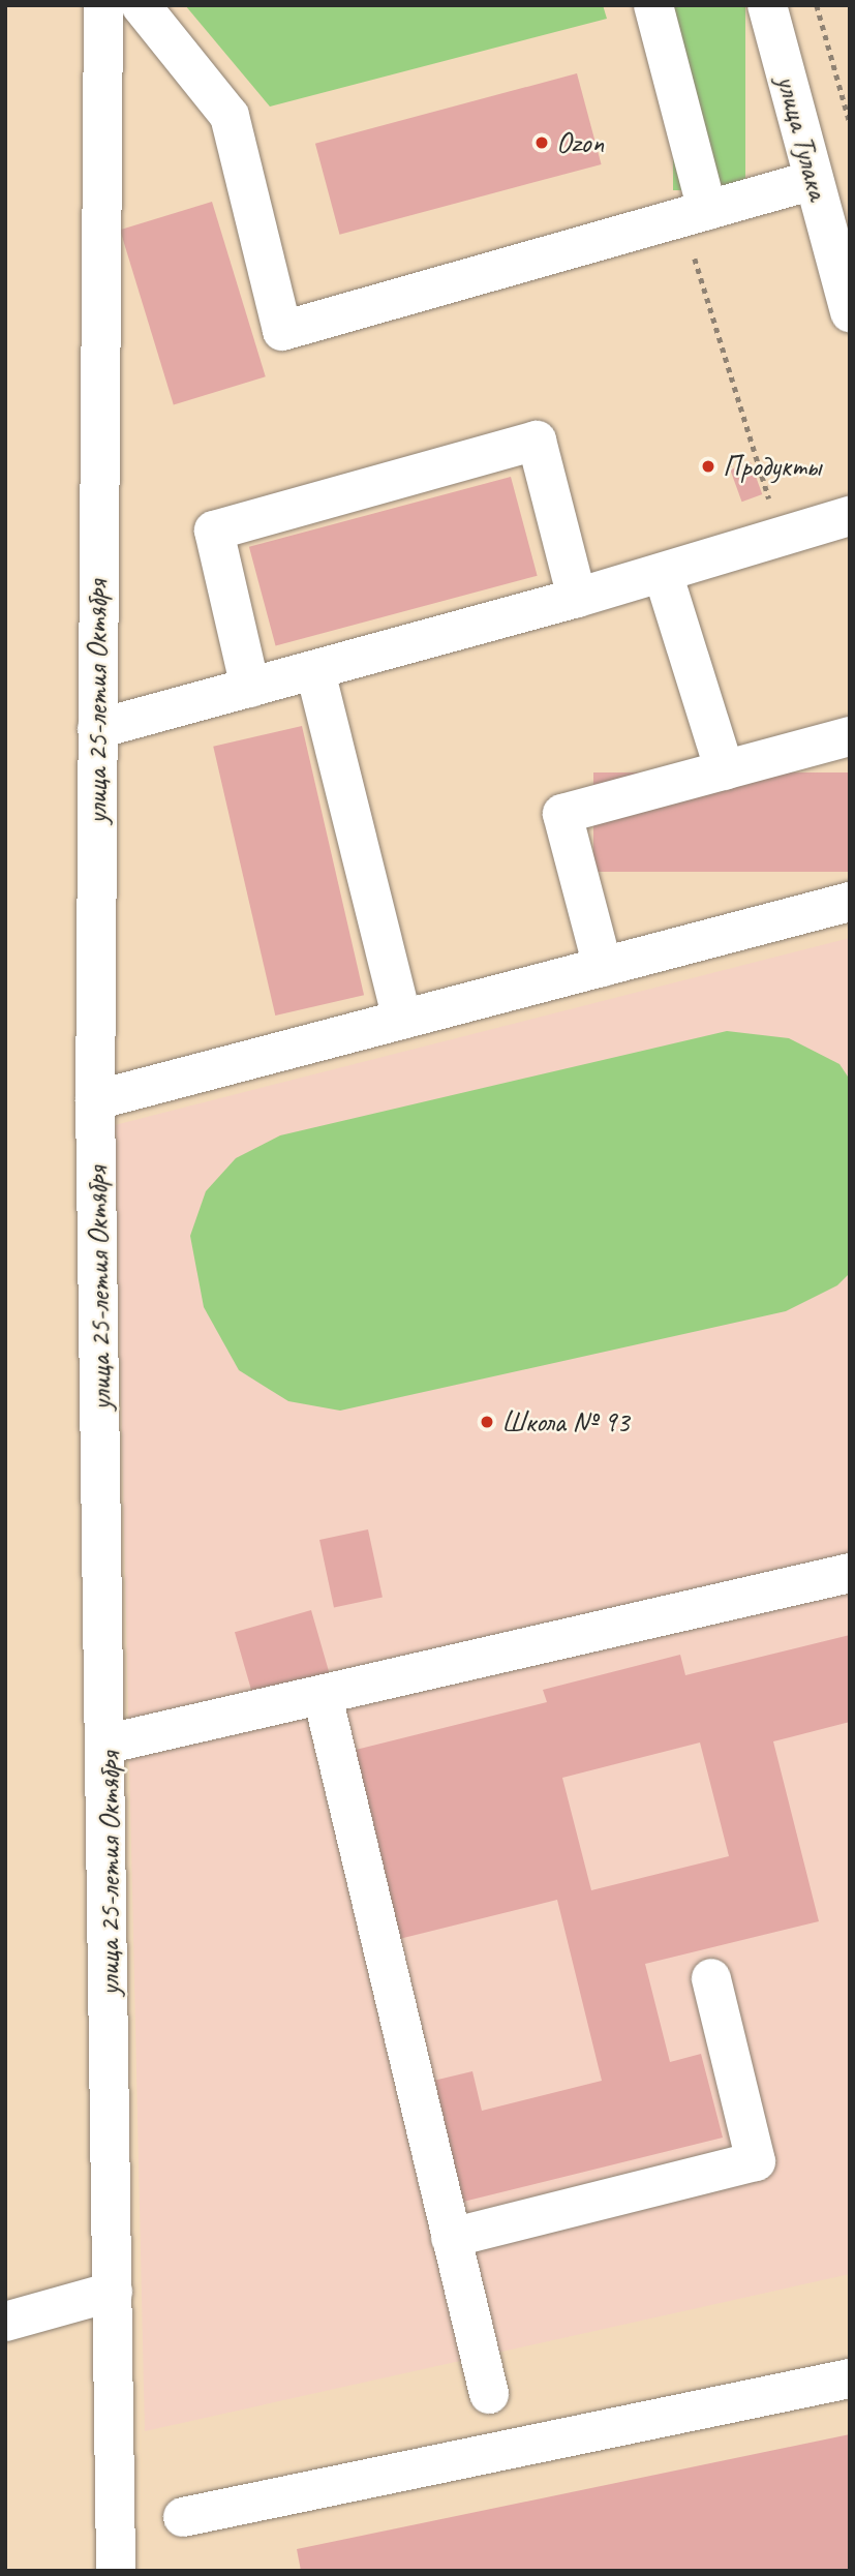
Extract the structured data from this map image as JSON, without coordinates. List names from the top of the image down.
{
  "streets": {
    "street": ["улица Тулака", "улица 25-летия Октября"]
  },
  "places": ["Ozon", "Продукты", "Школа № 93"]
}
